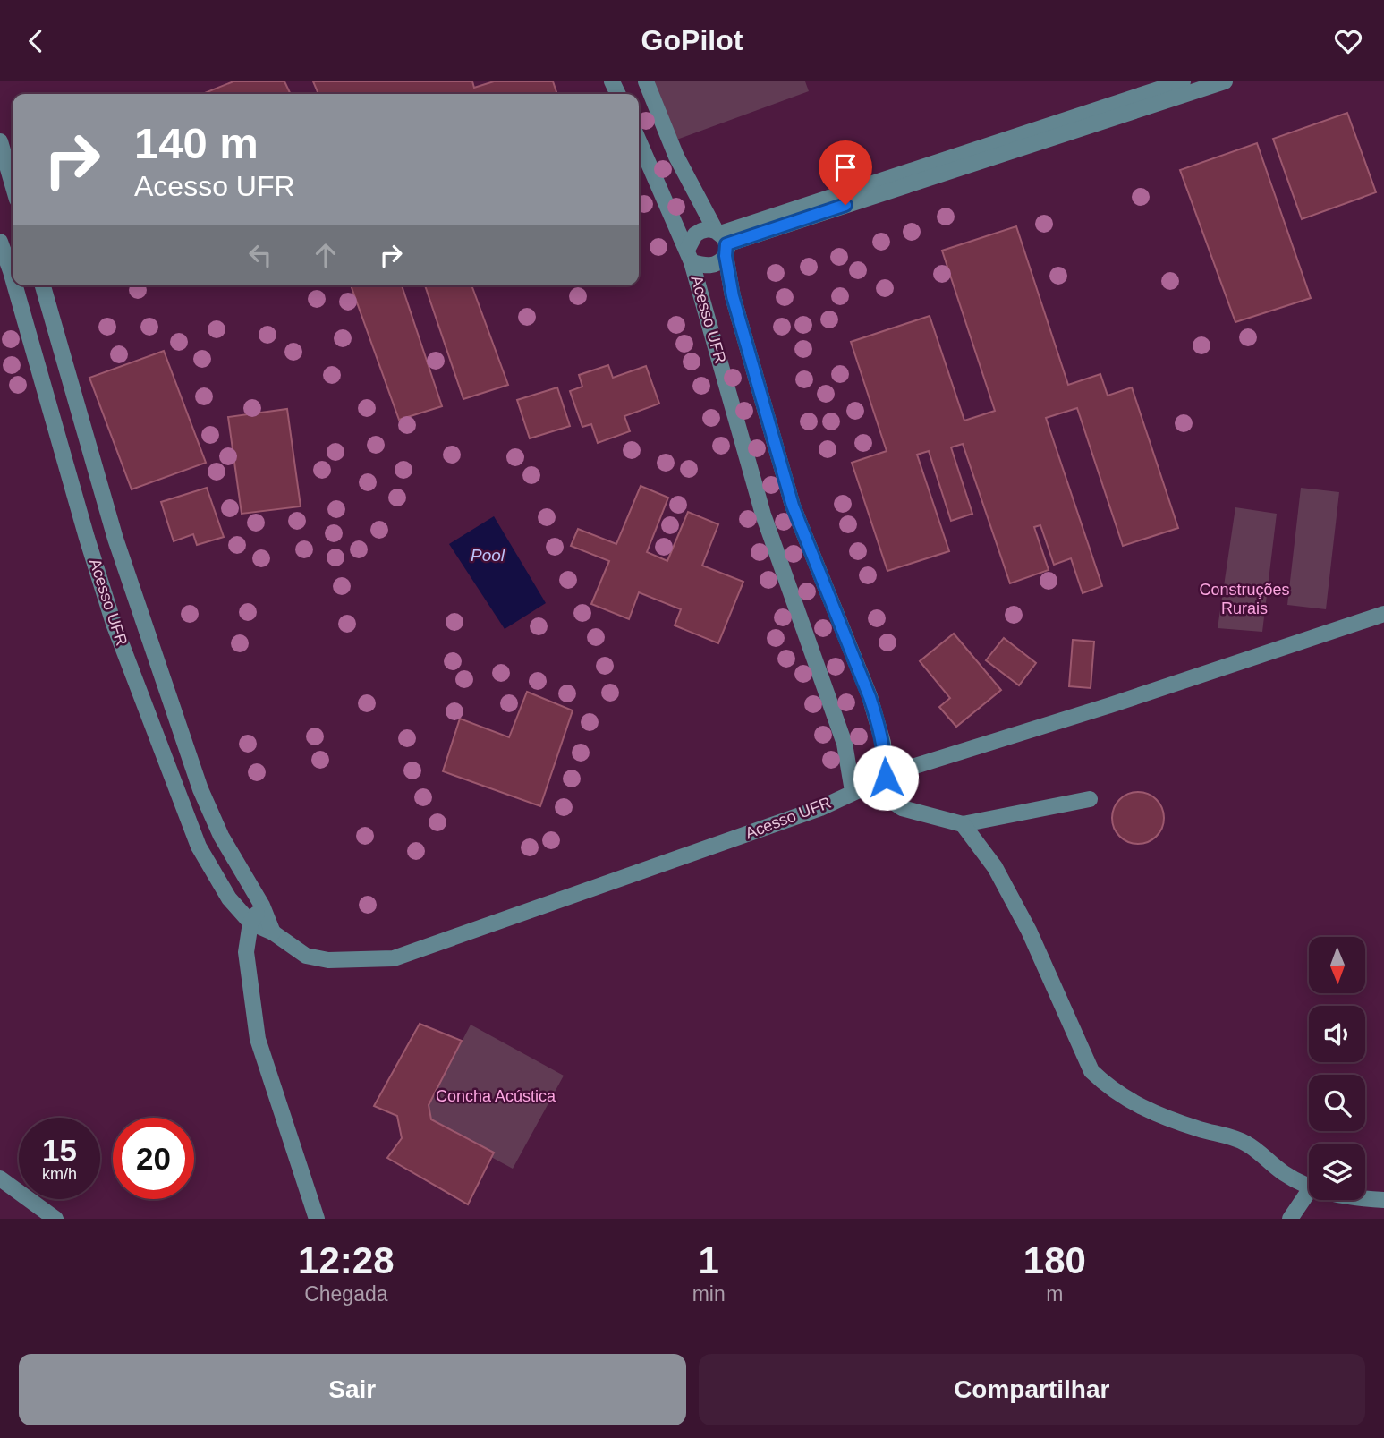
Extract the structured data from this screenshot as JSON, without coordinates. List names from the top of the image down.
{
  "streets": {
    "street": ["Acesso UFR"]
  },
  "water": ["Pool"],
  "parks": ["Construções Rurais", "Concha Acústica"],
  "north": "bottom",
  "page": {
    "header": "GoPilot",
    "turn": ["140 m", "Acesso UFR"],
    "speed": "15 km/h",
    "limit": "20",
    "eta": [
      "12:28",
      "Chegada",
      "1",
      "min",
      "180",
      "m"
    ],
    "buttons": ["Sair", "Compartilhar"]
  }
}
